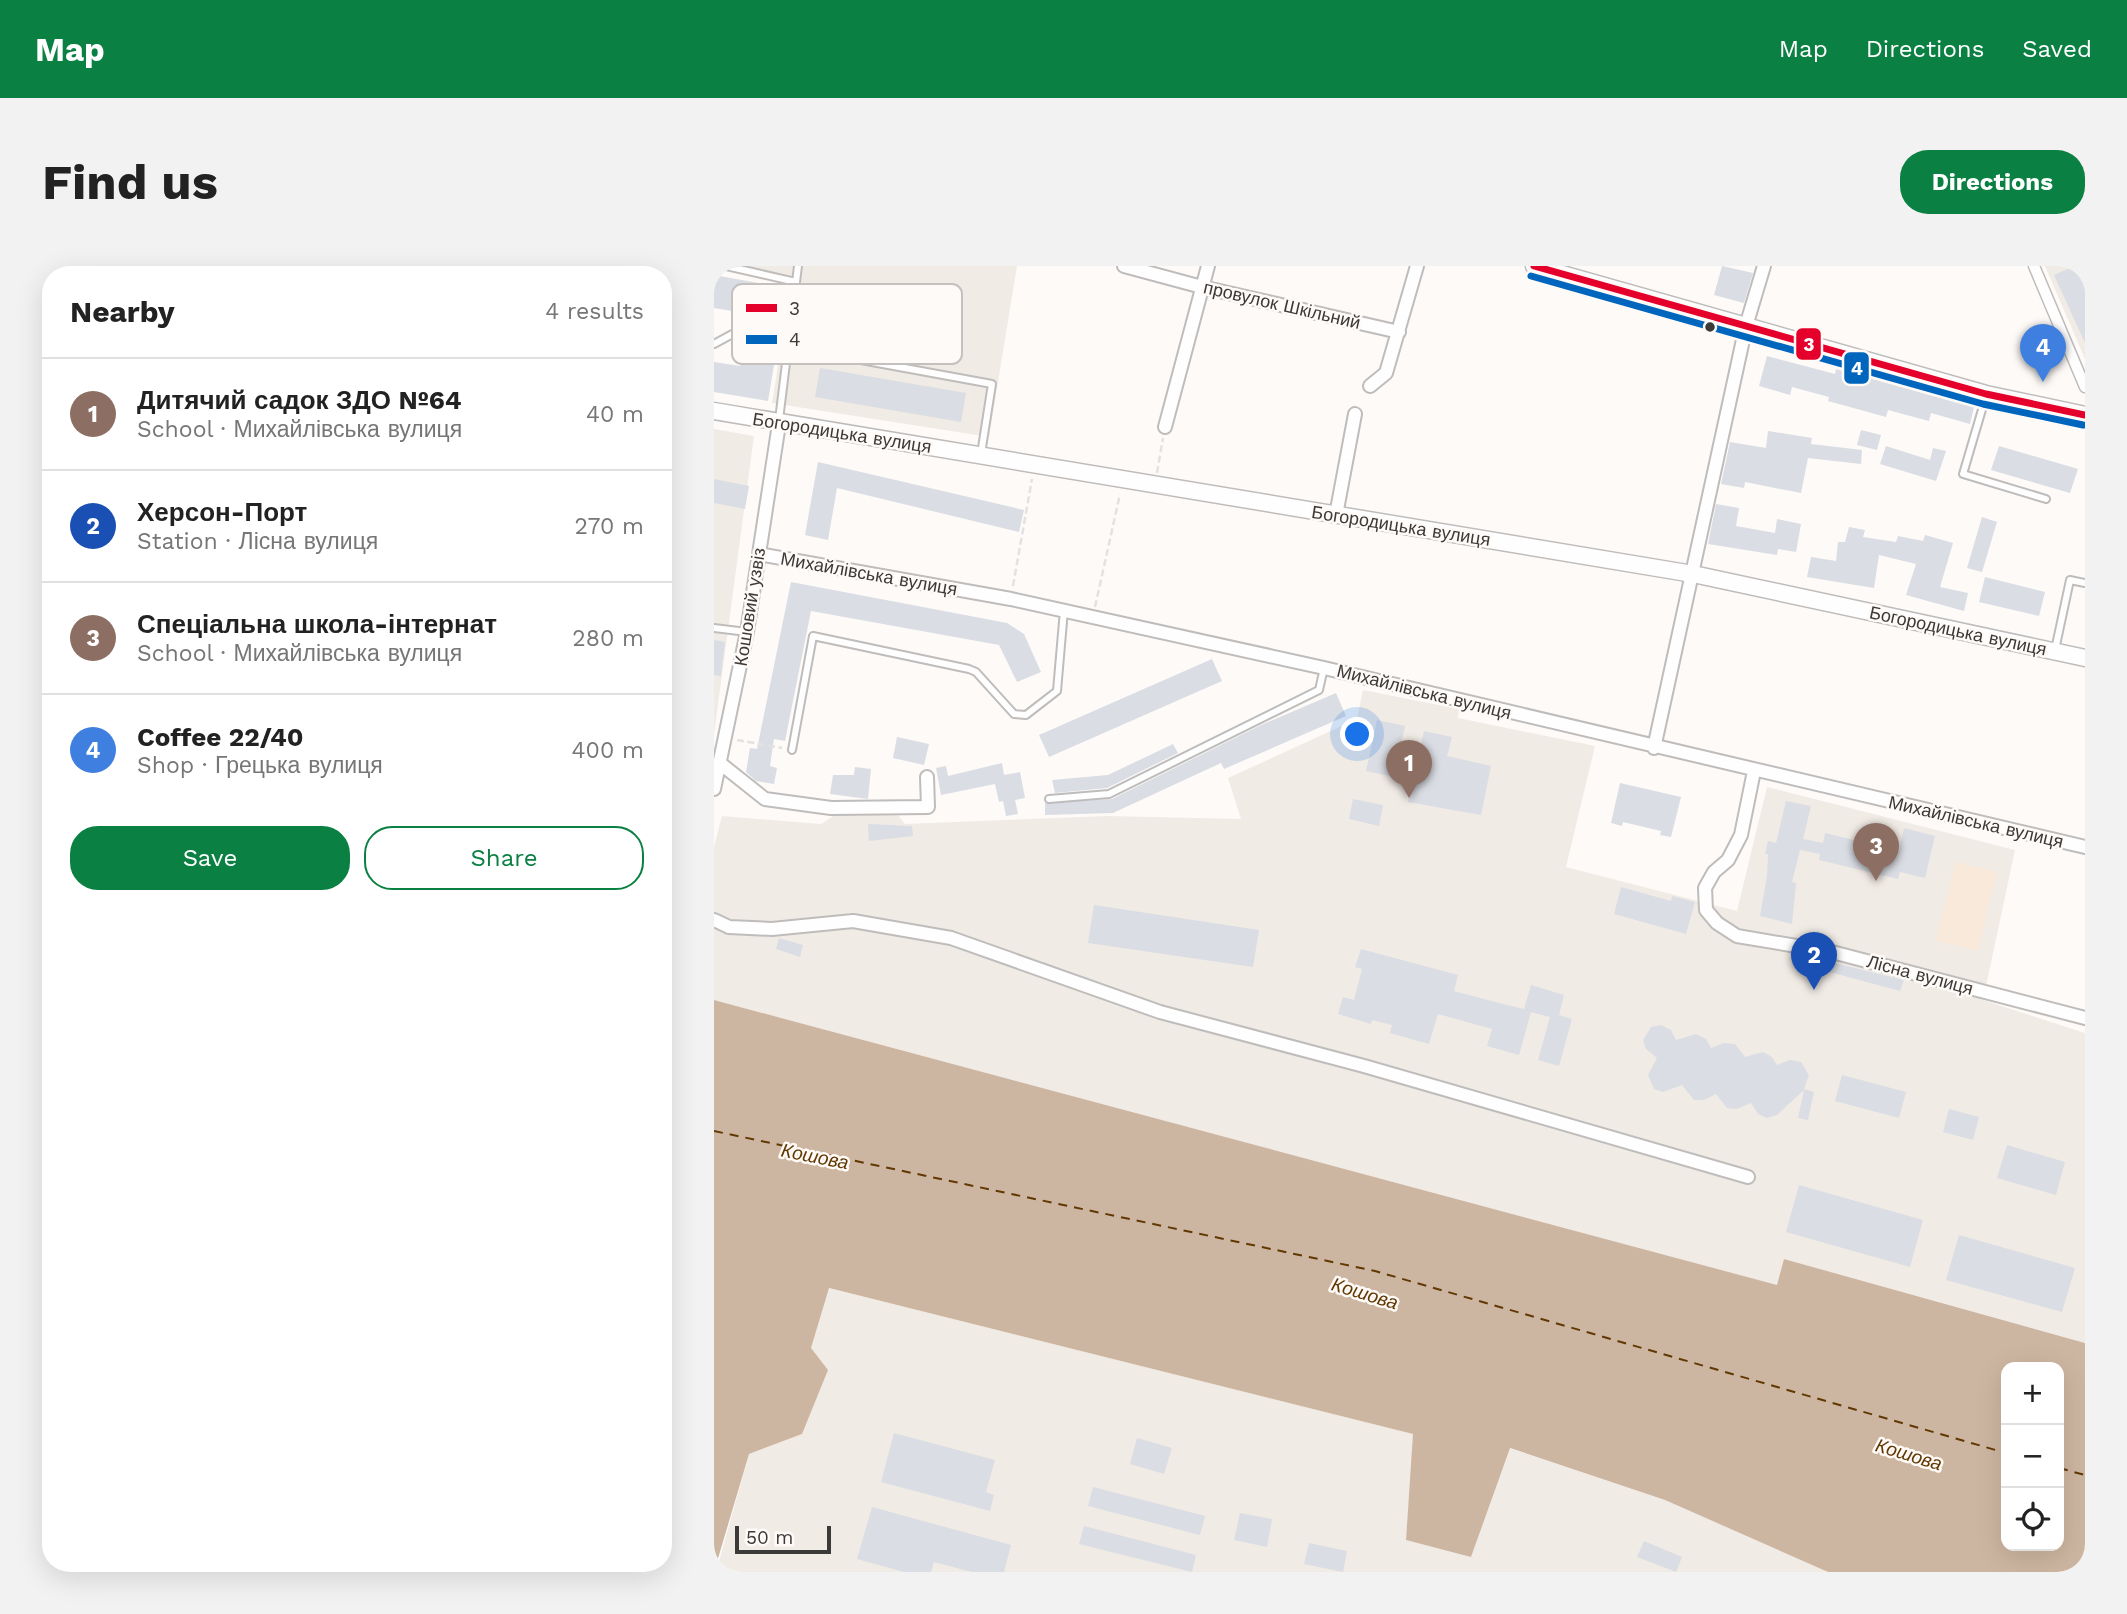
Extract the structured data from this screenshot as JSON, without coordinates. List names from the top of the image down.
{
  "streets": {
    "street": [
      "провулок Шкільний",
      "Богородицька вулиця",
      "Михайлівська вулиця",
      "Кошовий узвіз",
      "Лісна вулиця"
    ]
  },
  "crossings": [
    ["Богородицька вулиця", "Кошовий узвіз"],
    ["Михайлівська вулиця", "Кошовий узвіз"],
    ["Михайлівська вулиця", "Лісна вулиця"]
  ],
  "water": ["Кошова"],
  "lines": ["transit line 3", "transit line 4"],
  "legend": ["3", "4"],
  "scale_bar": "50 m",
  "page": {
    "header": "Map",
    "nav": ["Map", "Directions", "Saved"],
    "buttons": [
      "Directions",
      ["Save", "Share"]
    ],
    "title": "Find us",
    "heading": ["Nearby", "4 results"],
    "pins": [
      "4",
      "1",
      "3",
      "2"
    ],
    "list": [
      {
        "mark": "1",
        "name": "Дитячий садок ЗДО №64",
        "note": "School · Михайлівська вулиця",
        "value": "40 m"
      },
      {
        "mark": "2",
        "name": "Херсон-Порт",
        "note": "Station · Лісна вулиця",
        "value": "270 m"
      },
      {
        "mark": "3",
        "name": "Спеціальна школа-інтернат",
        "note": "School · Михайлівська вулиця",
        "value": "280 m"
      },
      {
        "mark": "4",
        "name": "Coffee 22/40",
        "note": "Shop · Грецька вулиця",
        "value": "400 m"
      }
    ],
    "map_buttons": ["+", "−"],
    "scale": "50 m"
  }
}
